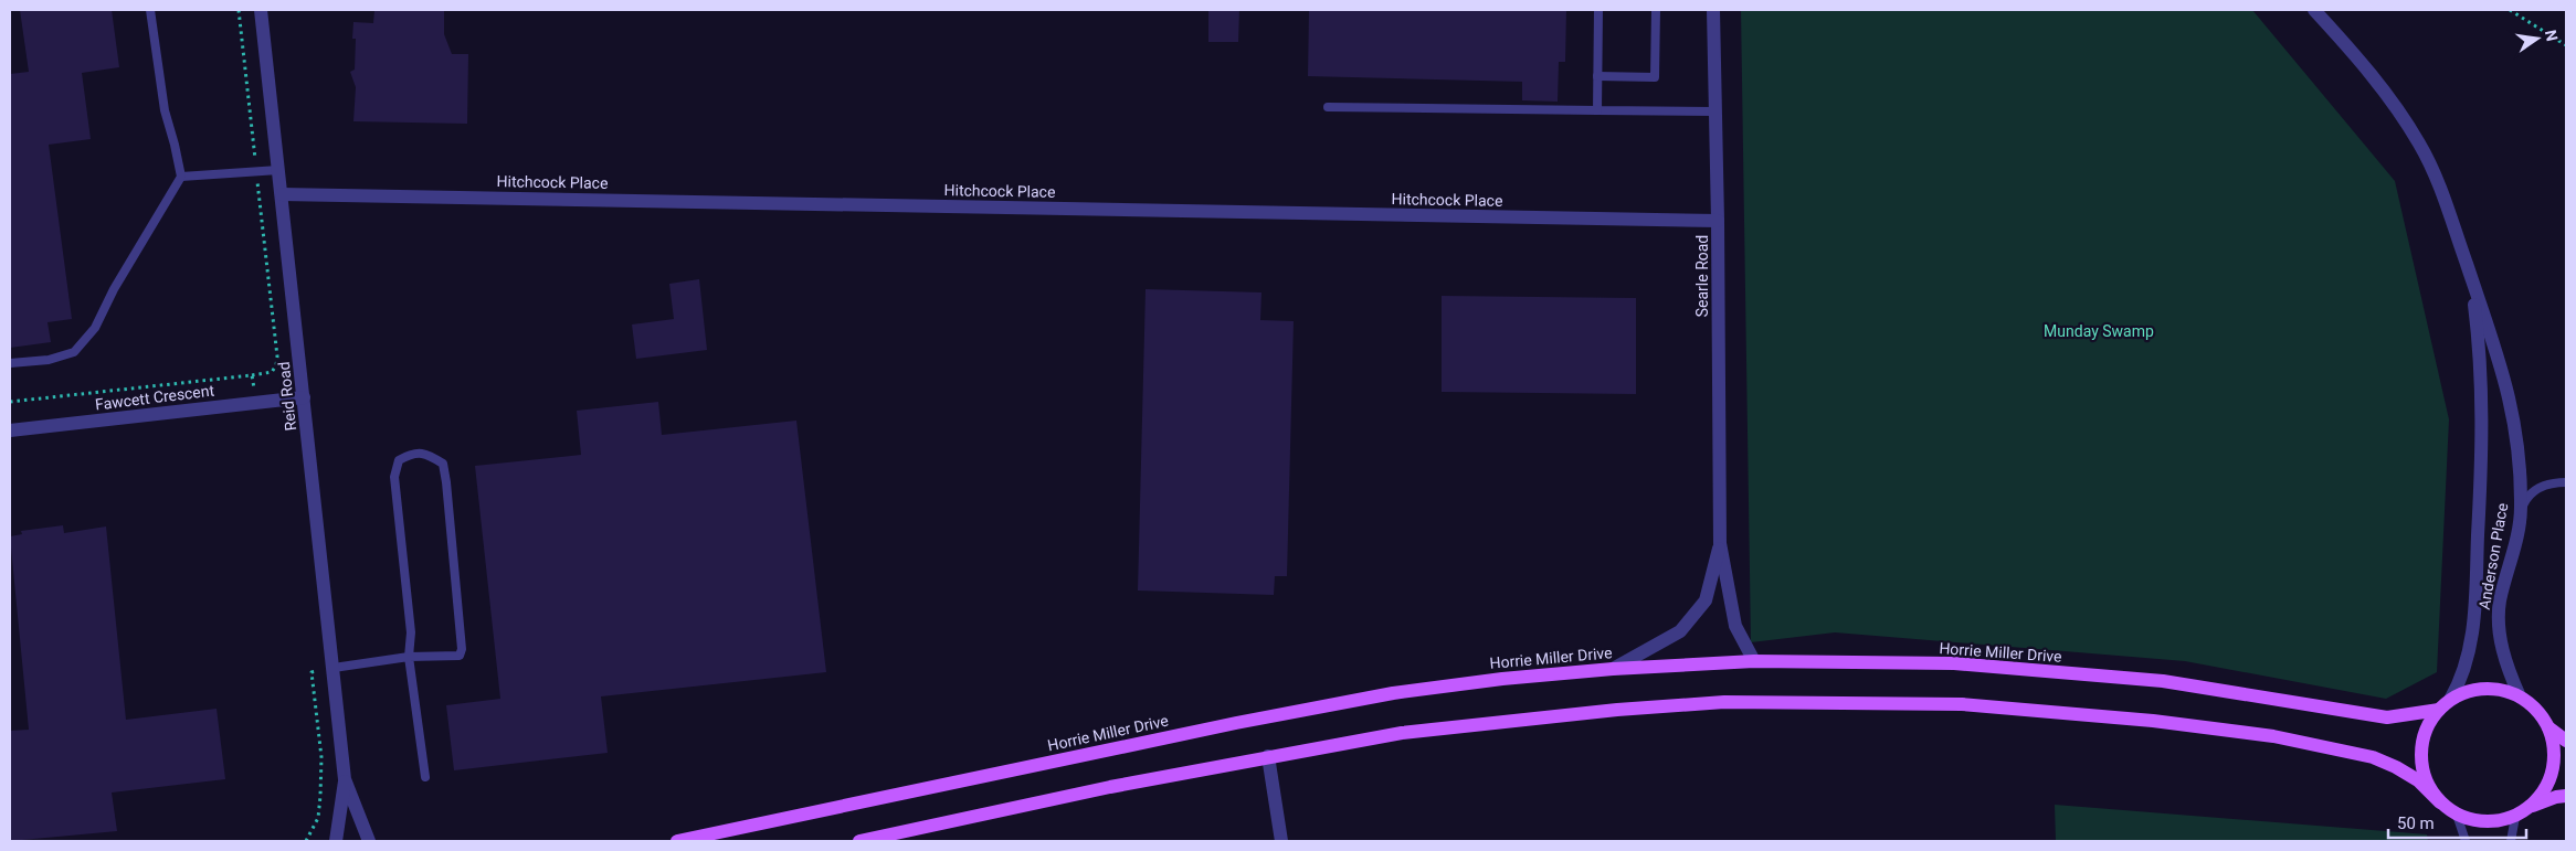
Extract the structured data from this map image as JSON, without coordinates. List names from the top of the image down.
{
  "streets": {
    "main road": ["Horrie Miller Drive"],
    "street": [
      "Hitchcock Place",
      "Searle Road",
      "Reid Road",
      "Fawcett Crescent",
      "Anderson Place"
    ]
  },
  "crossings": [
    ["Hitchcock Place", "Searle Road"],
    ["Hitchcock Place", "Reid Road"],
    ["Searle Road", "Horrie Miller Drive"],
    ["Reid Road", "Fawcett Crescent"],
    ["Anderson Place", "Horrie Miller Drive"]
  ],
  "parks": ["Munday Swamp"],
  "scale_bar": "50 m",
  "north": "right"
}
